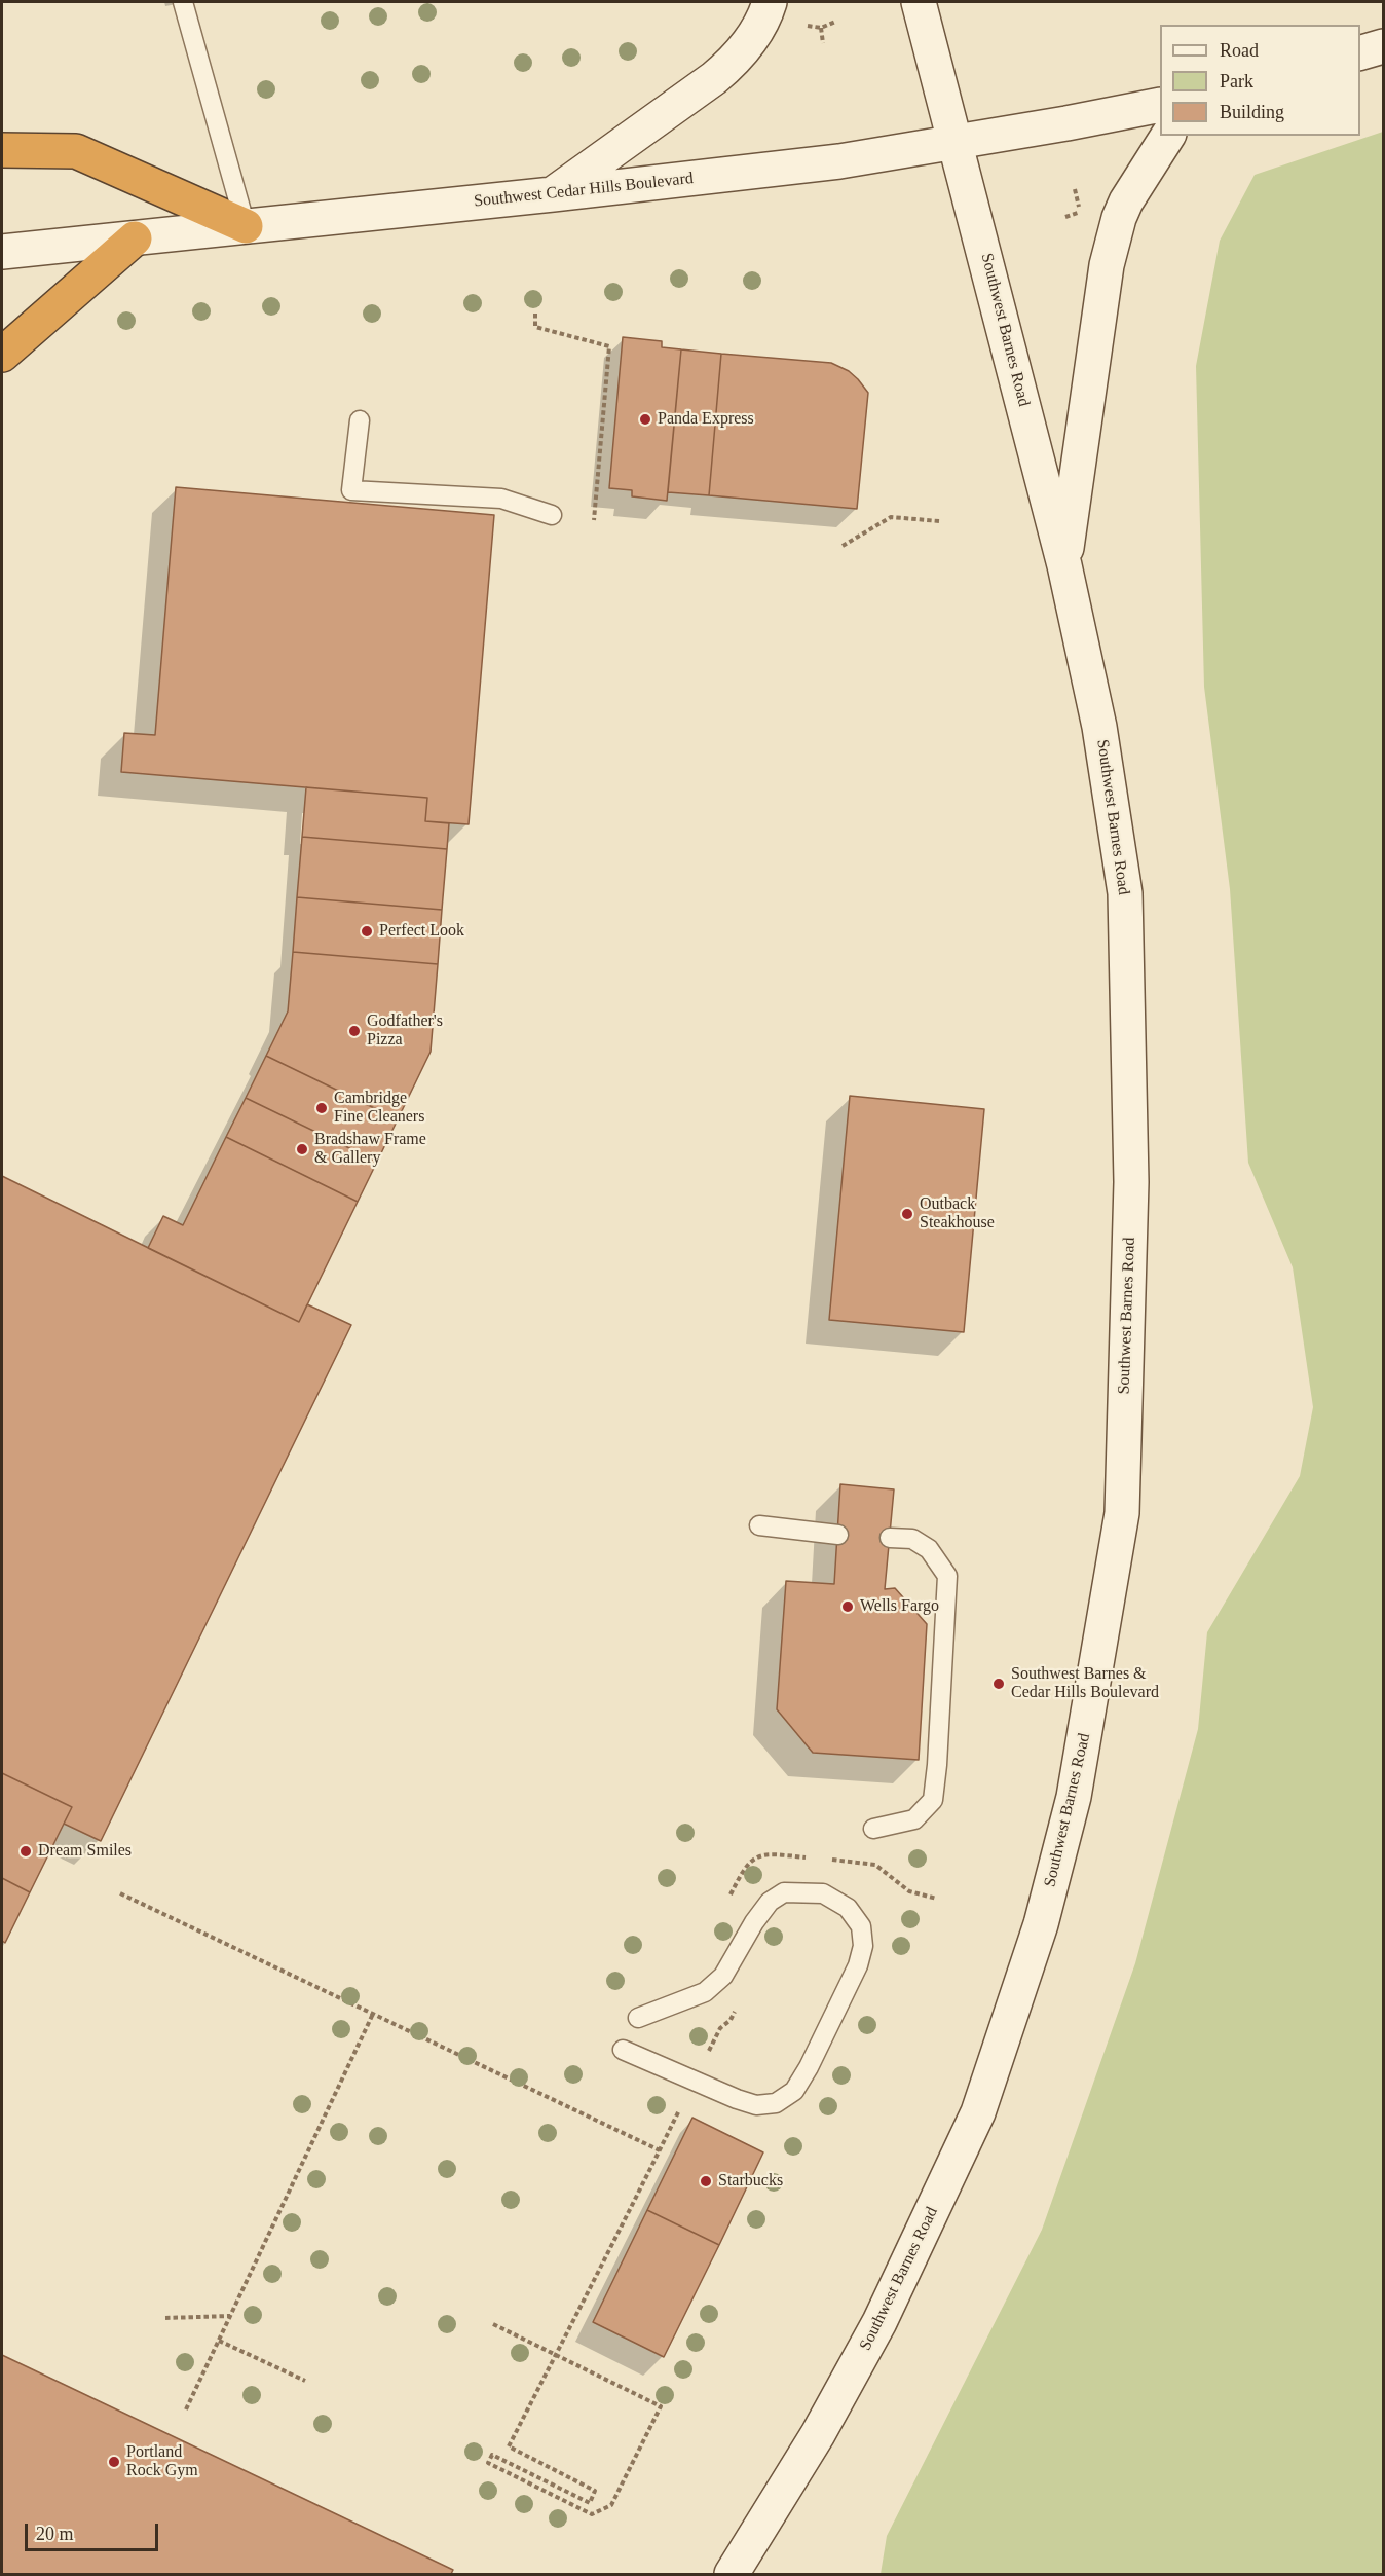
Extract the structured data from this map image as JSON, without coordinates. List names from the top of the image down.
{
  "streets": {
    "main road": ["Southwest Cedar Hills Boulevard", "Southwest Barnes Road"]
  },
  "crossings": [
    ["Southwest Cedar Hills Boulevard", "Southwest Barnes Road"]
  ],
  "places": [
    "Panda Express",
    "Perfect Look",
    "Godfather's Pizza",
    "Cambridge Fine Cleaners",
    "Bradshaw Frame & Gallery",
    "Outback Steakhouse",
    "Wells Fargo",
    "Southwest Barnes & Cedar Hills Boulevard",
    "Dream Smiles",
    "Starbucks",
    "Portland Rock Gym"
  ],
  "legend": ["Road", "Park", "Building"],
  "scale_bar": "20 m"
}
